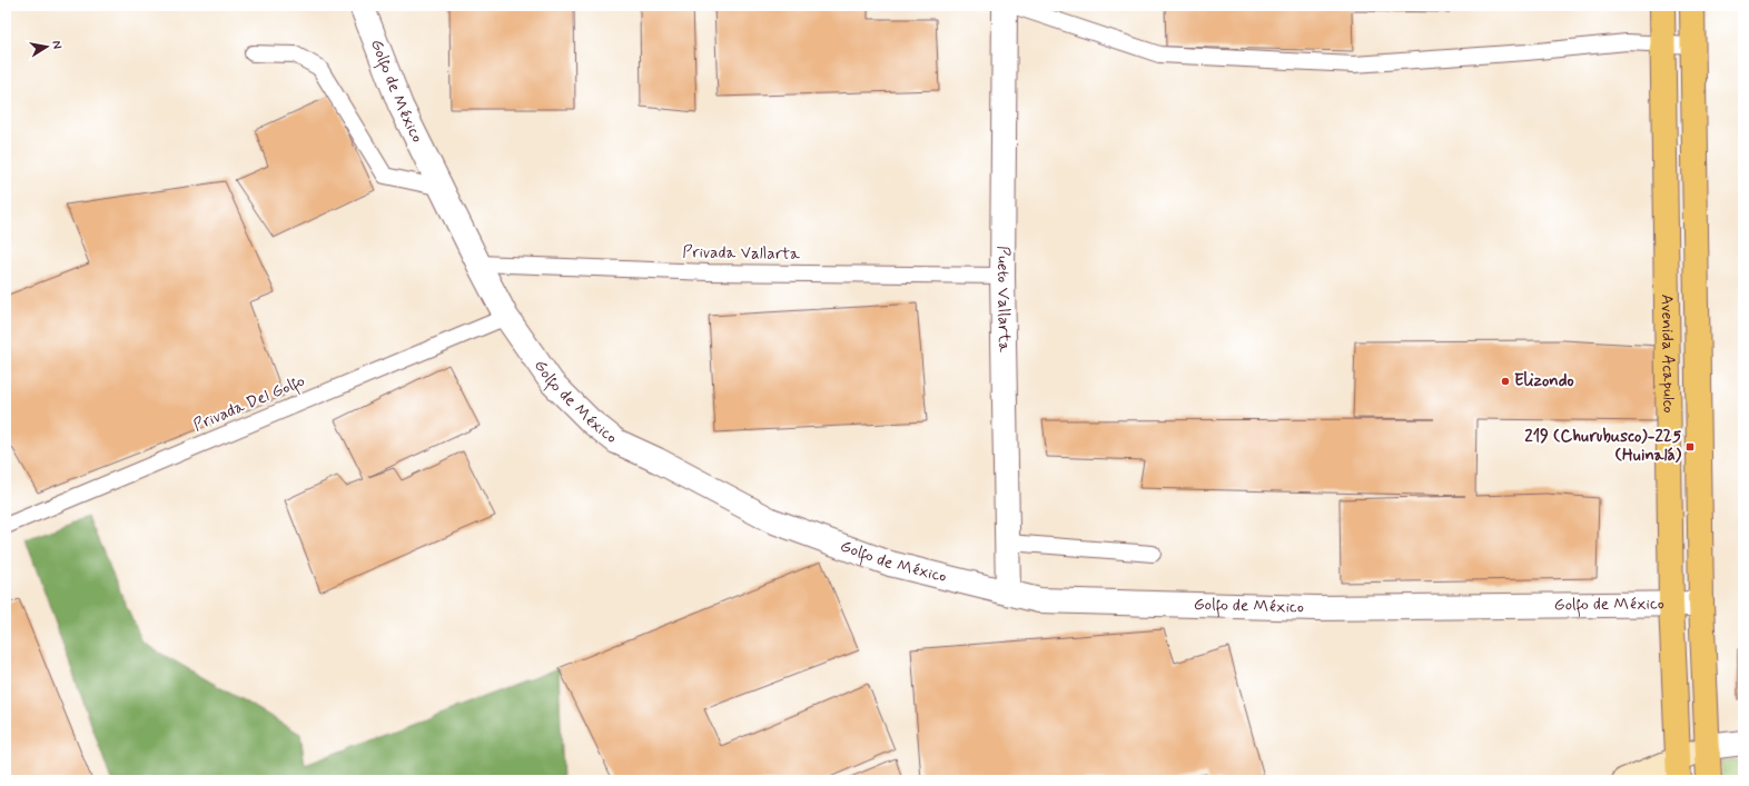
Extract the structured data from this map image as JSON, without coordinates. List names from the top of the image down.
{
  "streets": {
    "main road": ["Avenida Acapulco"],
    "street": ["Golfo de México", "Pueto Vallarta"],
    "lane": ["Privada Vallarta", "Privada Del Golfo"]
  },
  "crossings": [
    ["Golfo de México", "Privada Vallarta"],
    ["Golfo de México", "Pueto Vallarta"],
    ["Golfo de México", "Avenida Acapulco"],
    ["Golfo de México", "Privada Del Golfo"],
    ["Privada Vallarta", "Pueto Vallarta"]
  ],
  "places": {
    "other": ["Elizondo"],
    "transit": ["219 (Churubusco)-225 (Huinalá)"]
  },
  "north": "right"
}
